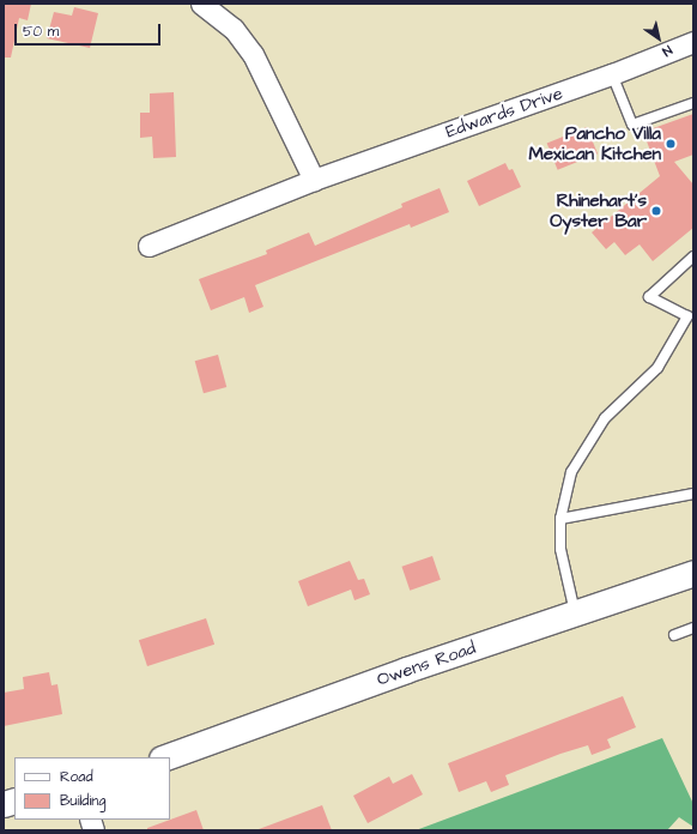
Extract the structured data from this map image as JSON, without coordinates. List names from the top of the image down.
{
  "streets": {
    "street": ["Edwards Drive", "Owens Road"]
  },
  "places": ["Pancho Villa Mexican Kitchen", "Rhinehart's Oyster Bar"],
  "legend": ["Road", "Building"],
  "scale_bar": "50 m",
  "north": "bottom right"
}
